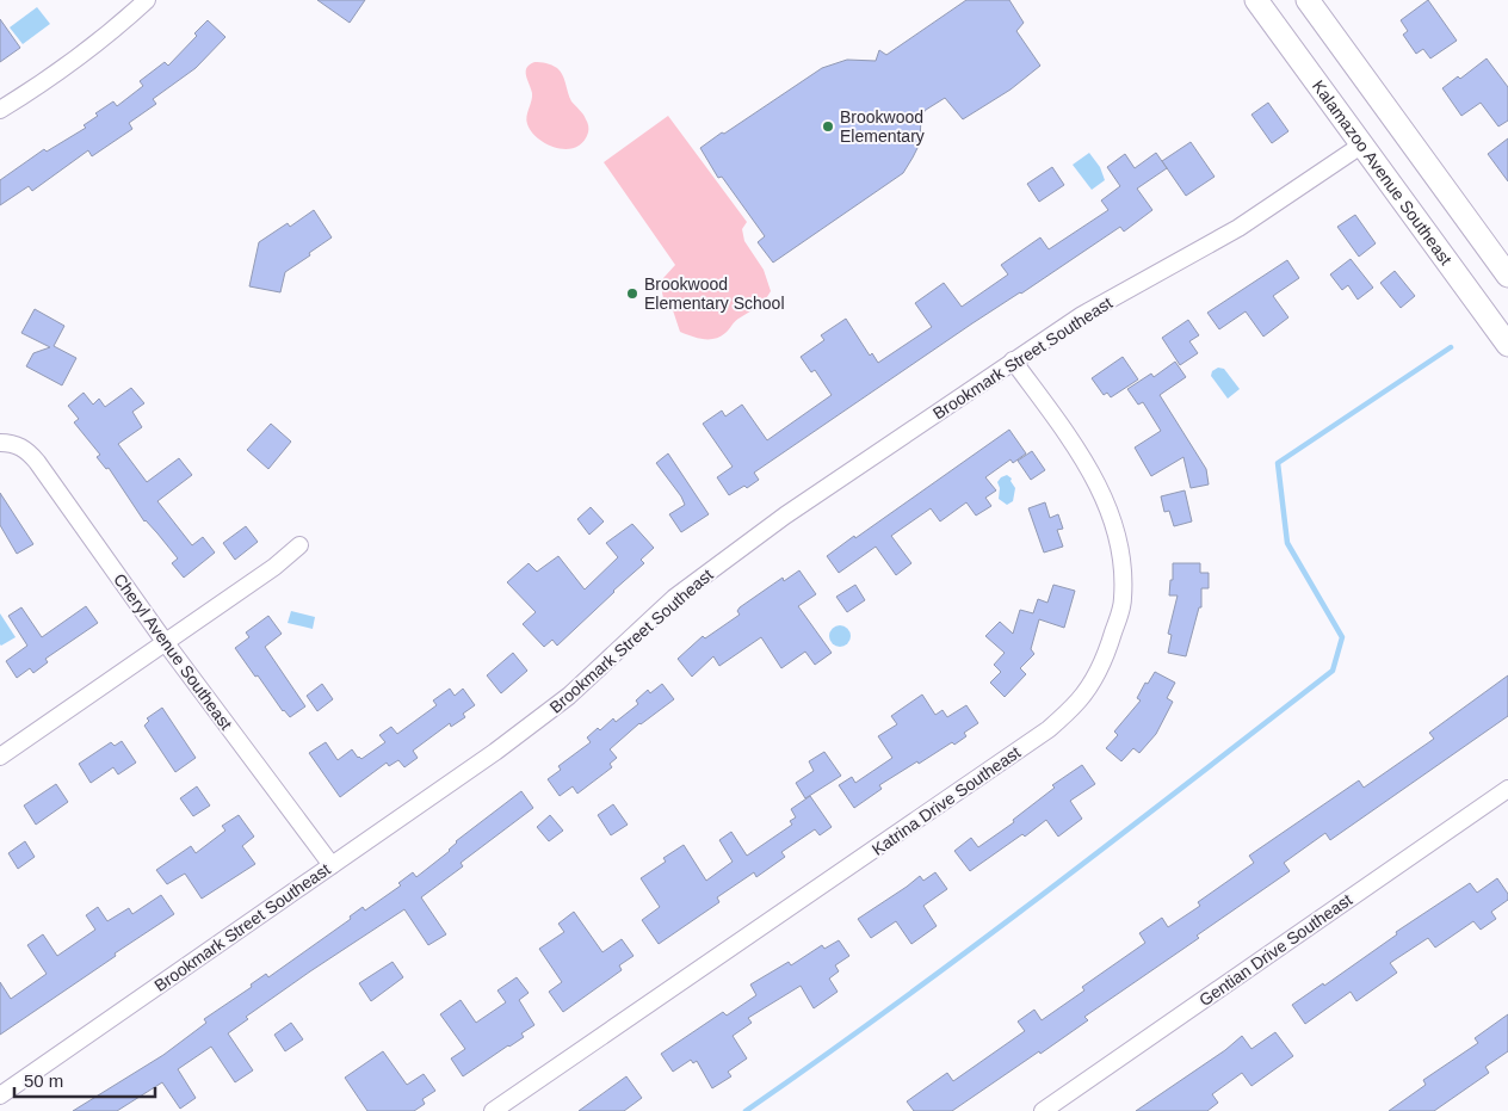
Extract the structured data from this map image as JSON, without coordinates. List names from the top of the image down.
{
  "streets": {
    "main road": ["Kalamazoo Avenue Southeast"],
    "street": [
      "Brookmark Street Southeast",
      "Cheryl Avenue Southeast",
      "Katrina Drive Southeast",
      "Gentian Drive Southeast"
    ]
  },
  "crossings": [
    ["Kalamazoo Avenue Southeast", "Brookmark Street Southeast"],
    ["Brookmark Street Southeast", "Cheryl Avenue Southeast"],
    ["Brookmark Street Southeast", "Katrina Drive Southeast"]
  ],
  "places": ["Brookwood Elementary", "Brookwood Elementary School"],
  "scale_bar": "50 m"
}
